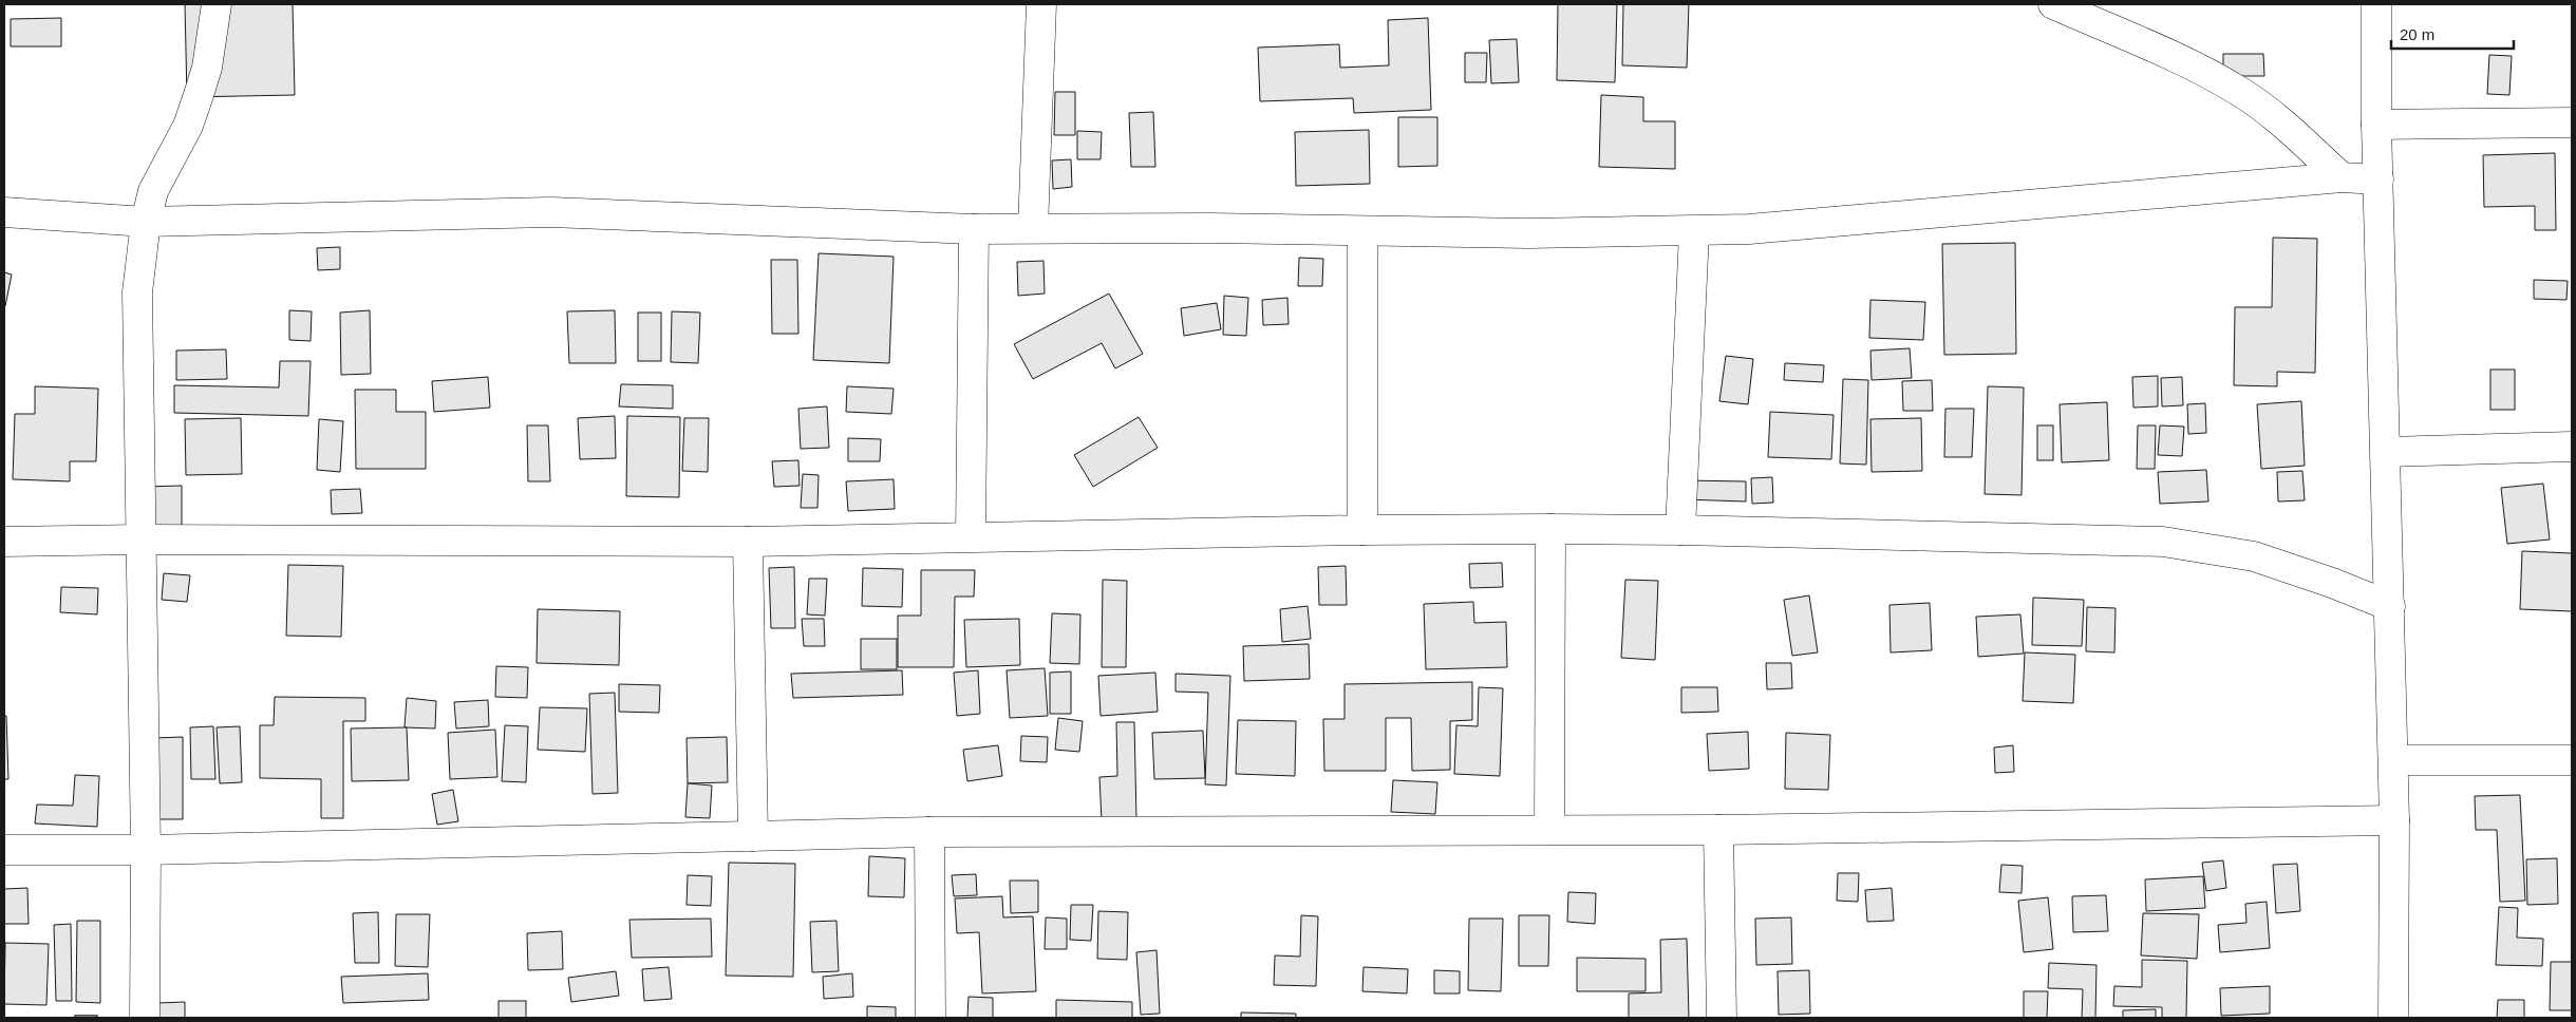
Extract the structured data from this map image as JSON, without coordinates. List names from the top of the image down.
{
  "scale_bar": "20 m"
}
